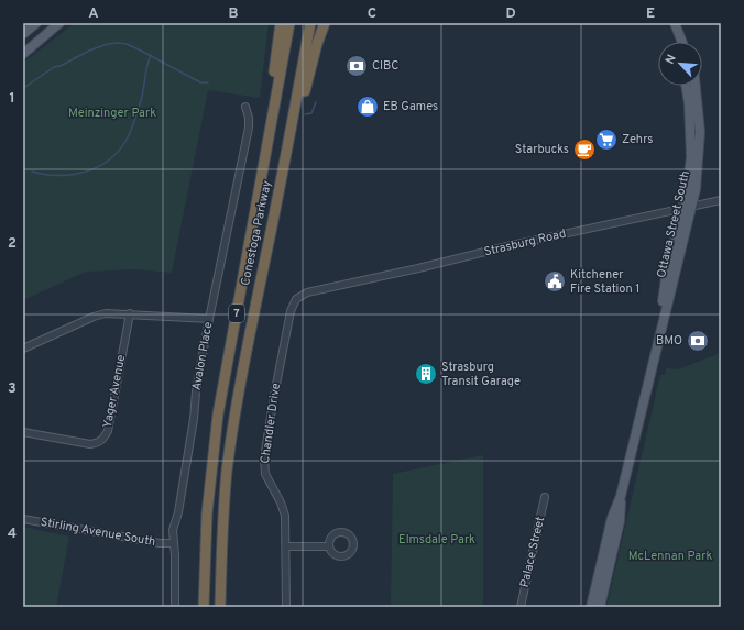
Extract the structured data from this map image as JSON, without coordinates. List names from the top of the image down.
{
  "streets": {
    "highway": ["Conestoga Parkway", "7"],
    "main road": ["Ottawa Street South"],
    "street": [
      "Strasburg Road",
      "Avalon Place",
      "Yager Avenue",
      "Chandler Drive",
      "Stirling Avenue South",
      "Palace Street"
    ]
  },
  "crossings": [
    ["Ottawa Street South", "Strasburg Road"],
    ["Strasburg Road", "Chandler Drive"],
    ["Avalon Place", "Stirling Avenue South"]
  ],
  "parks": ["Meinzinger Park", "Elmsdale Park", "McLennan Park"],
  "places": {
    "bank": ["CIBC", "BMO"],
    "shop": ["EB Games"],
    "supermarket": ["Zehrs"],
    "cafe": ["Starbucks"],
    "public building": ["Kitchener Fire Station 1"],
    "building": ["Strasburg Transit Garage"]
  },
  "north": "top left",
  "grid": {
    "columns": [
      "A",
      "B",
      "C",
      "D",
      "E"
    ],
    "rows": [
      "1",
      "2",
      "3",
      "4"
    ]
  }
}
